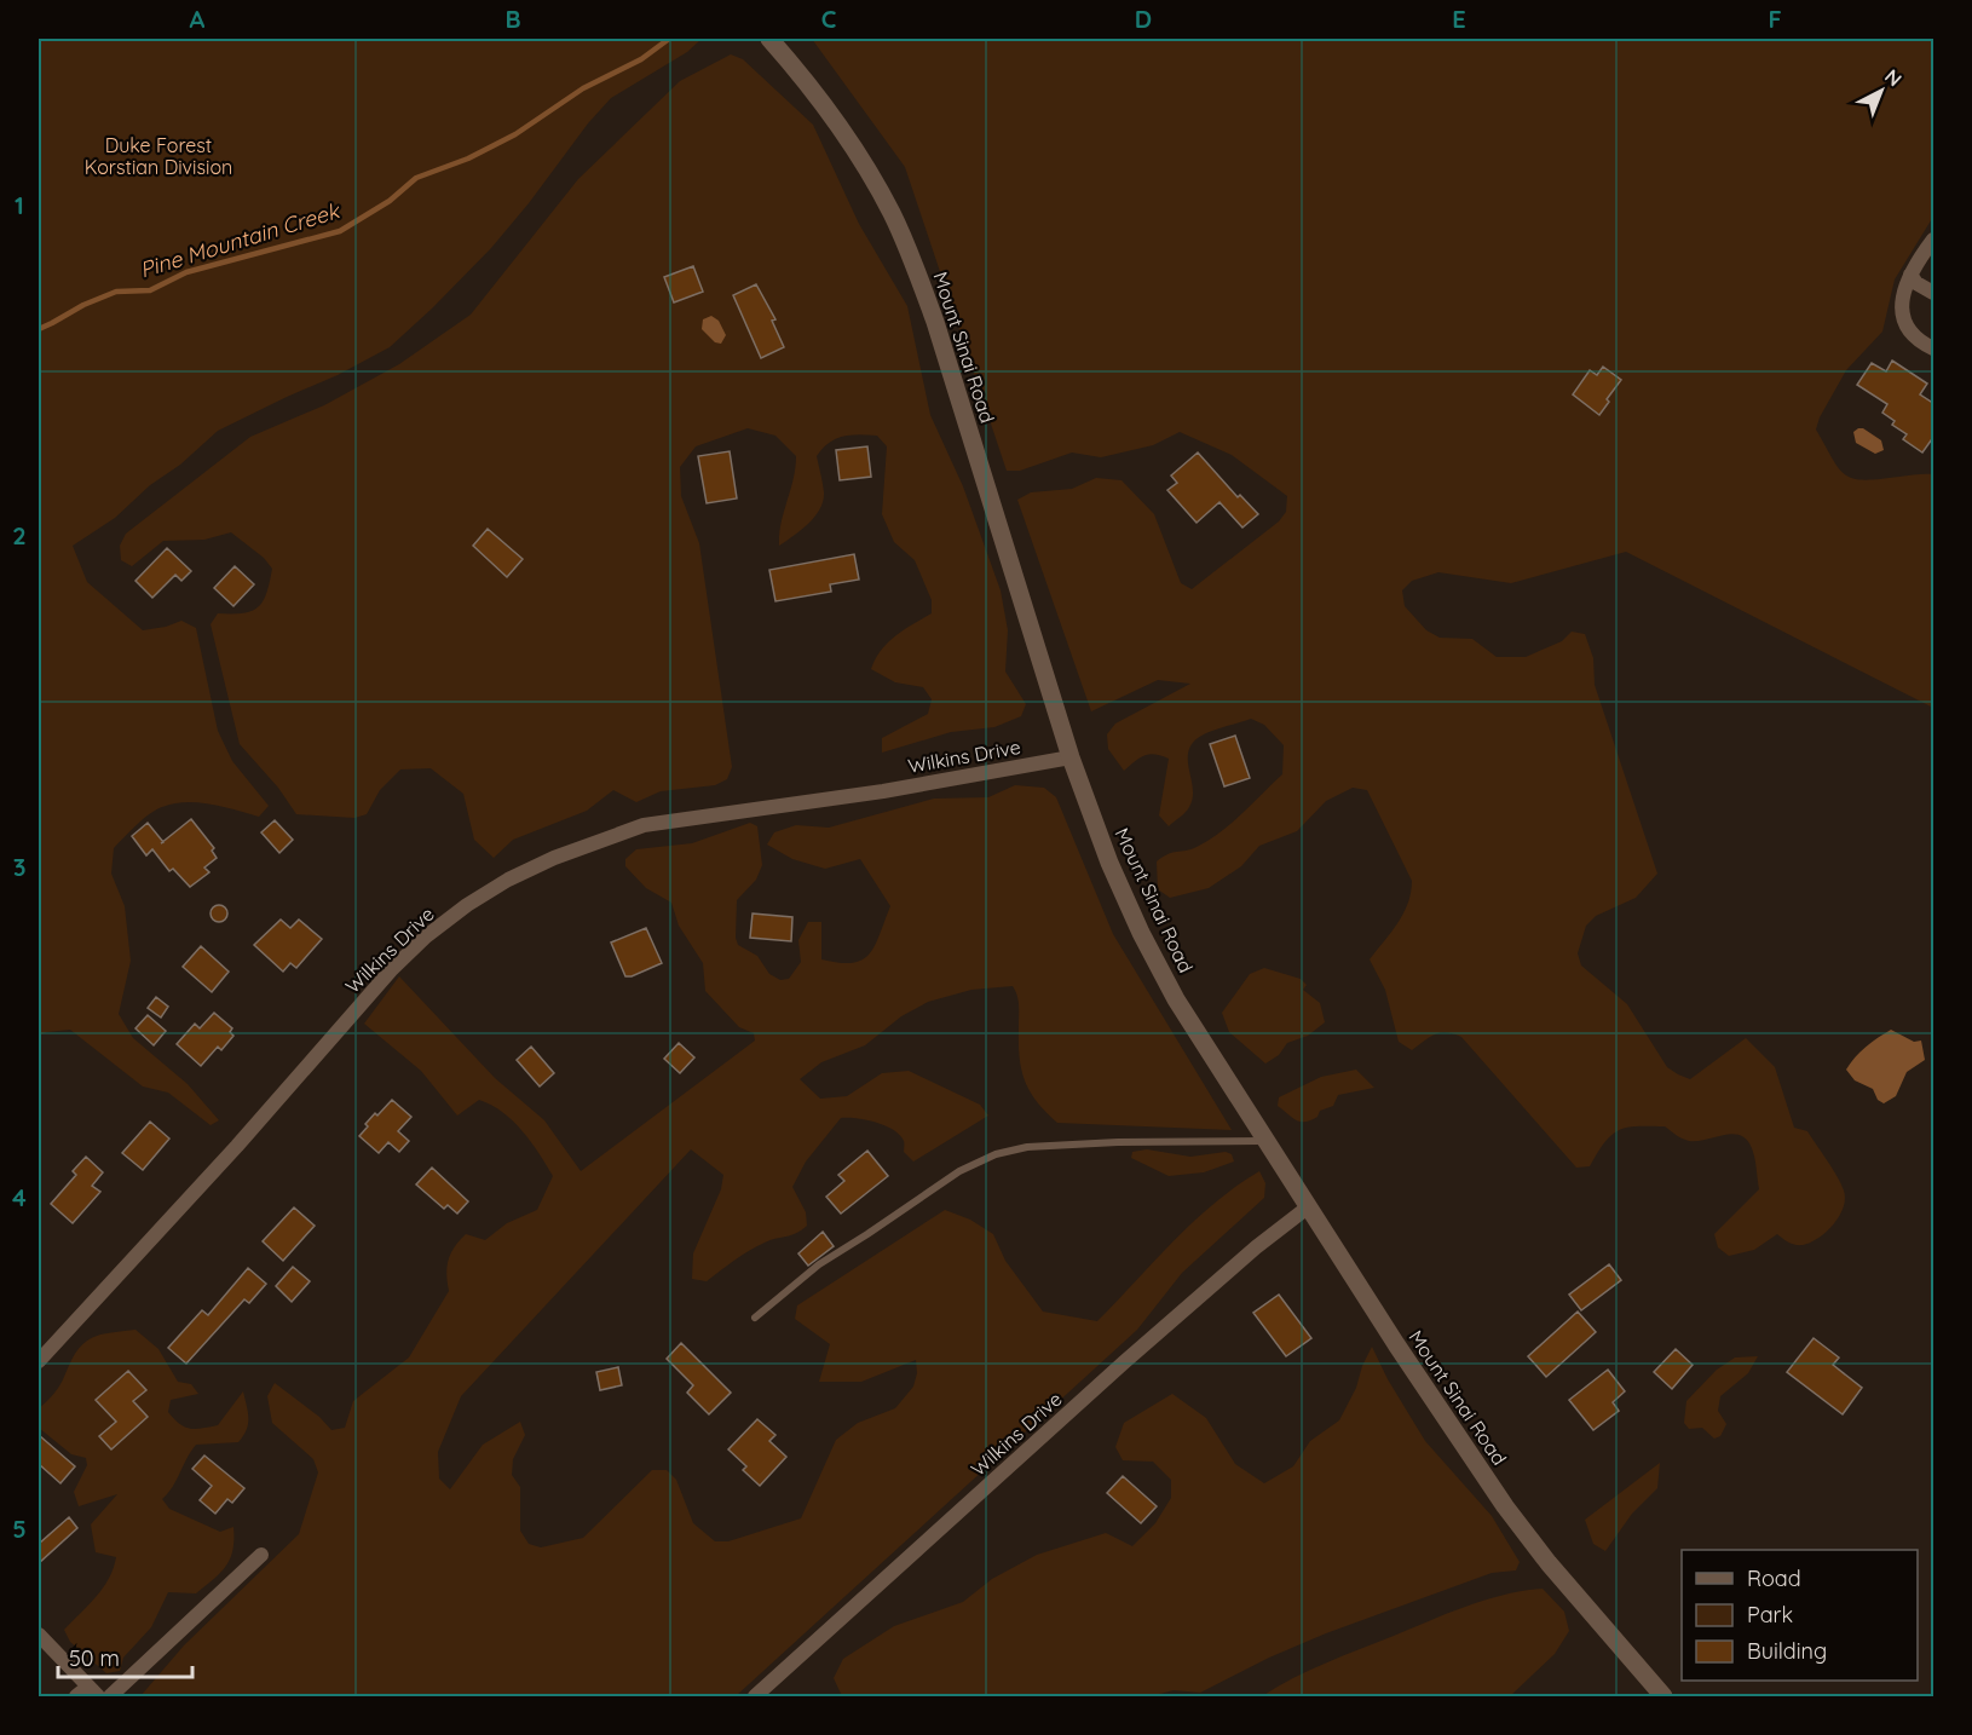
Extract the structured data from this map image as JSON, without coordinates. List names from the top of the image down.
{
  "streets": {
    "street": ["Mount Sinai Road", "Wilkins Drive"]
  },
  "crossings": [
    ["Mount Sinai Road", "Wilkins Drive"]
  ],
  "water": ["Pine Mountain Creek"],
  "parks": ["Duke Forest Korstian Division"],
  "legend": ["Road", "Park", "Building"],
  "scale_bar": "50 m",
  "north": "top right",
  "grid": {
    "columns": [
      "A",
      "B",
      "C",
      "D",
      "E",
      "F"
    ],
    "rows": [
      "1",
      "2",
      "3",
      "4",
      "5"
    ]
  }
}
